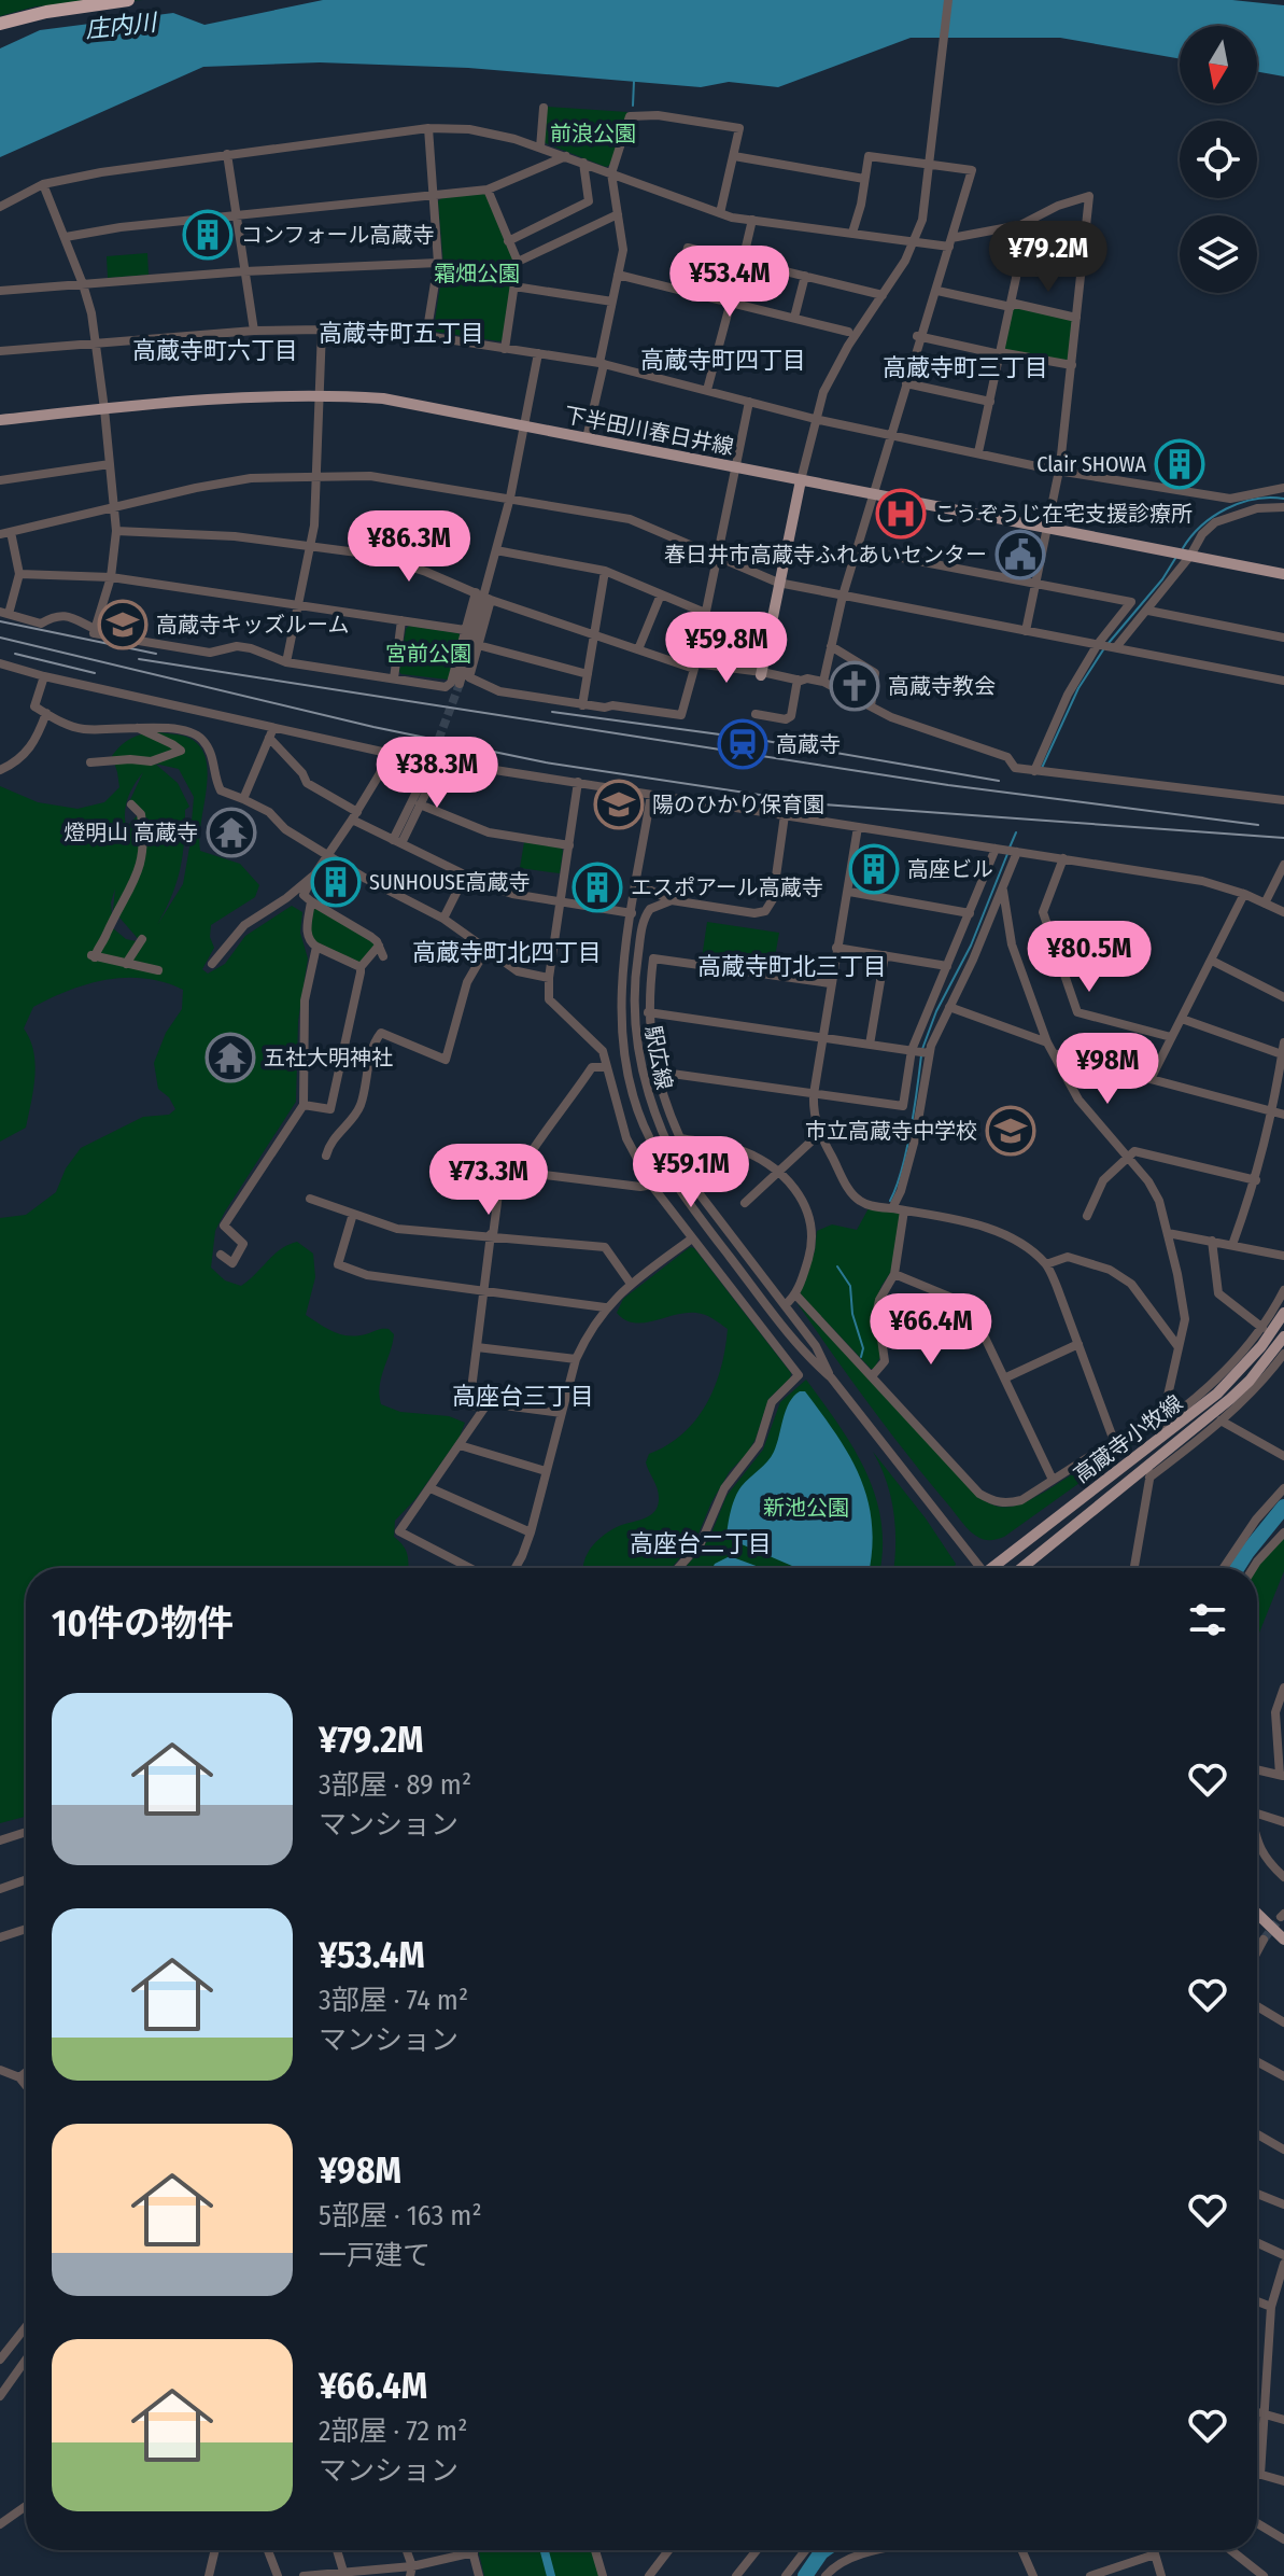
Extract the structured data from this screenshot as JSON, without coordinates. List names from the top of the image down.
{
  "streets": {
    "main road": ["下半田川春日井線", "高蔵寺小牧線"],
    "street": ["駅広線"]
  },
  "districts": [
    "高蔵寺町五丁目",
    "高蔵寺町六丁目",
    "高蔵寺町四丁目",
    "高蔵寺町三丁目",
    "高蔵寺町北四丁目",
    "高蔵寺町北三丁目",
    "高座台三丁目",
    "高座台二丁目"
  ],
  "water": ["庄内川"],
  "parks": [
    "前浪公園",
    "霜畑公園",
    "宮前公園",
    "新池公園"
  ],
  "places": {
    "building": [
      "コンフォール高蔵寺",
      "Clair SHOWA",
      "高座ビル",
      "SUNHOUSE高蔵寺",
      "エスポアール高蔵寺"
    ],
    "hospital": ["こうぞうじ在宅支援診療所"],
    "public building": ["春日井市高蔵寺ふれあいセンター"],
    "school or university": ["高蔵寺キッズルーム", "陽のひかり保育園", "市立高蔵寺中学校"],
    "church": ["高蔵寺教会"],
    "station": ["高蔵寺"],
    "temple": ["燈明山 高蔵寺", "五社大明神社"]
  },
  "north": "bottom",
  "page": {
    "price": [
      "¥79.2M",
      "¥53.4M",
      "¥86.3M",
      "¥59.8M",
      "¥38.3M",
      "¥80.5M",
      "¥98M",
      "¥59.1M",
      "¥73.3M",
      "¥66.4M"
    ],
    "heading": "10件の物件",
    "list": [
      {
        "name": "¥79.2M",
        "note": "3部屋 · 89 m² · マンション"
      },
      {
        "name": "¥53.4M",
        "note": "3部屋 · 74 m² · マンション"
      },
      {
        "name": "¥98M",
        "note": "5部屋 · 163 m² · 一戸建て"
      },
      {
        "name": "¥66.4M",
        "note": "2部屋 · 72 m² · マンション"
      }
    ]
  }
}
